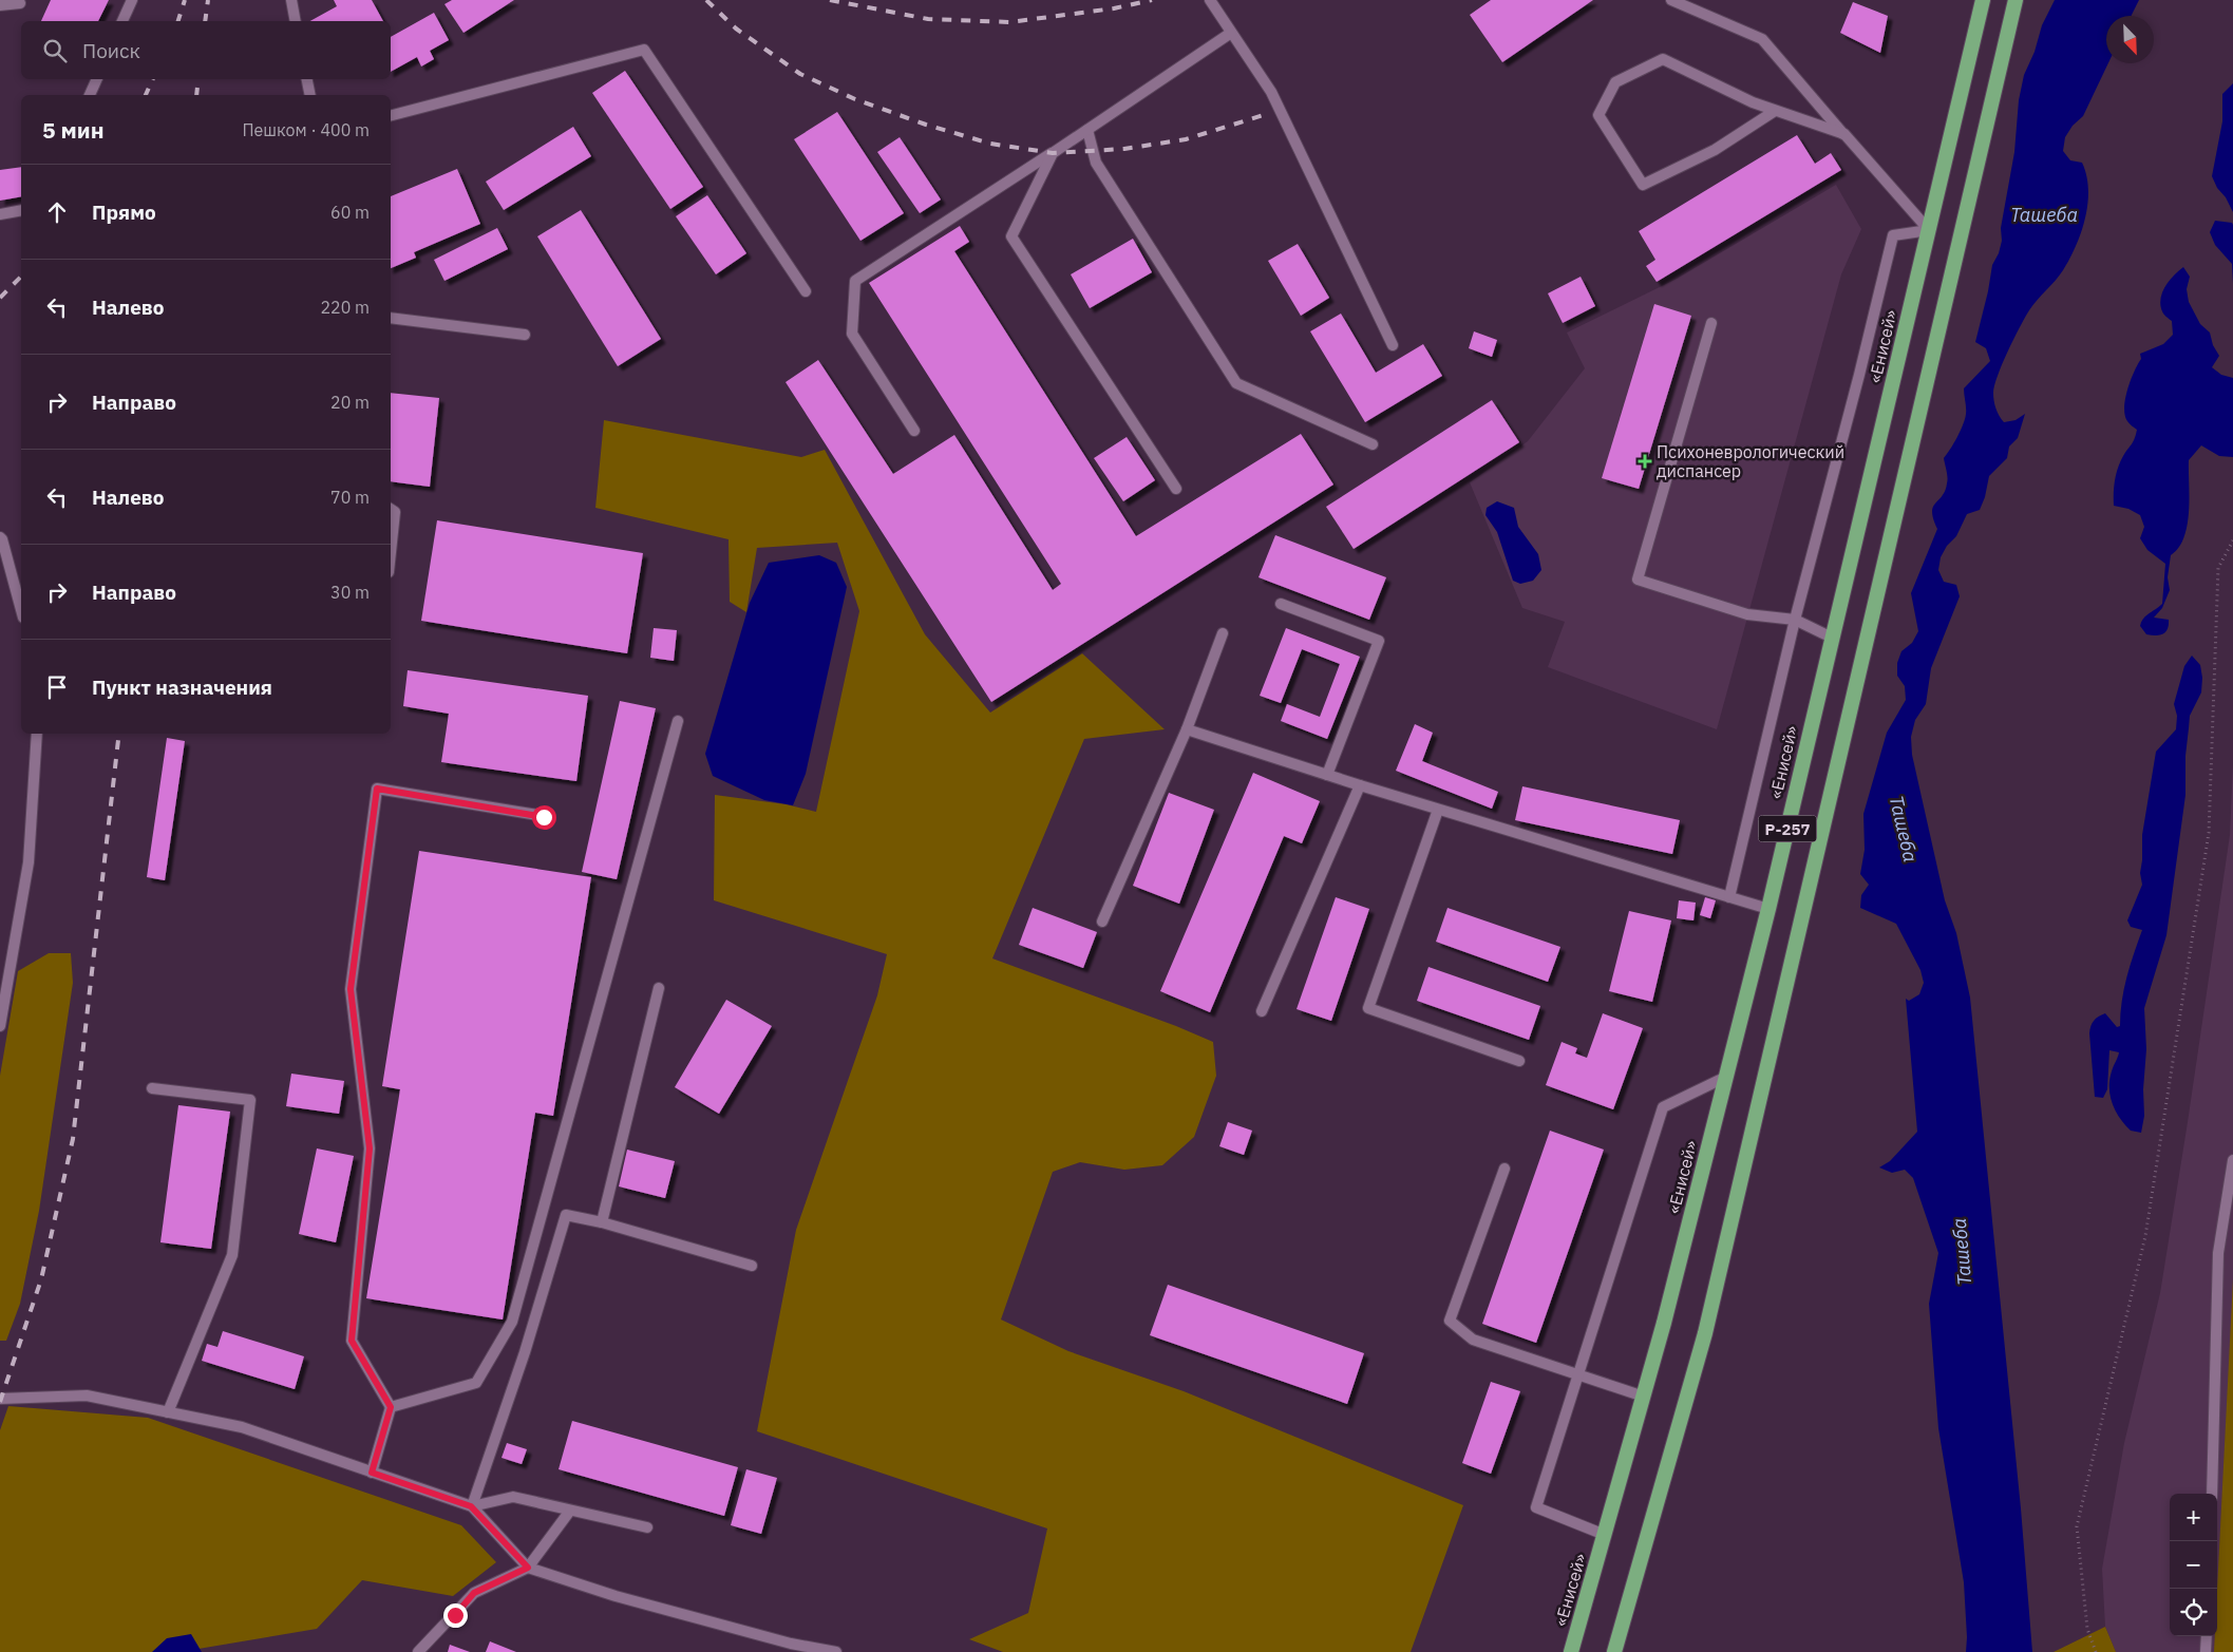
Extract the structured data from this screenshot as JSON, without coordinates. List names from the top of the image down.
{
  "streets": {
    "highway": ["«Енисей»", "Р-257"]
  },
  "water": ["Ташеба"],
  "places": {
    "health": ["Психоневрологический диспансер"]
  },
  "north": "bottom right",
  "page": {
    "search": "Поиск",
    "heading": ["5 мин", "Пешком · 400 m"],
    "list": [
      ["Прямо", "60 m"],
      ["Налево", "220 m"],
      ["Направо", "20 m"],
      ["Налево", "70 m"],
      ["Направо", "30 m"],
      "Пункт назначения"
    ],
    "map_buttons": ["+", "−"]
  }
}
